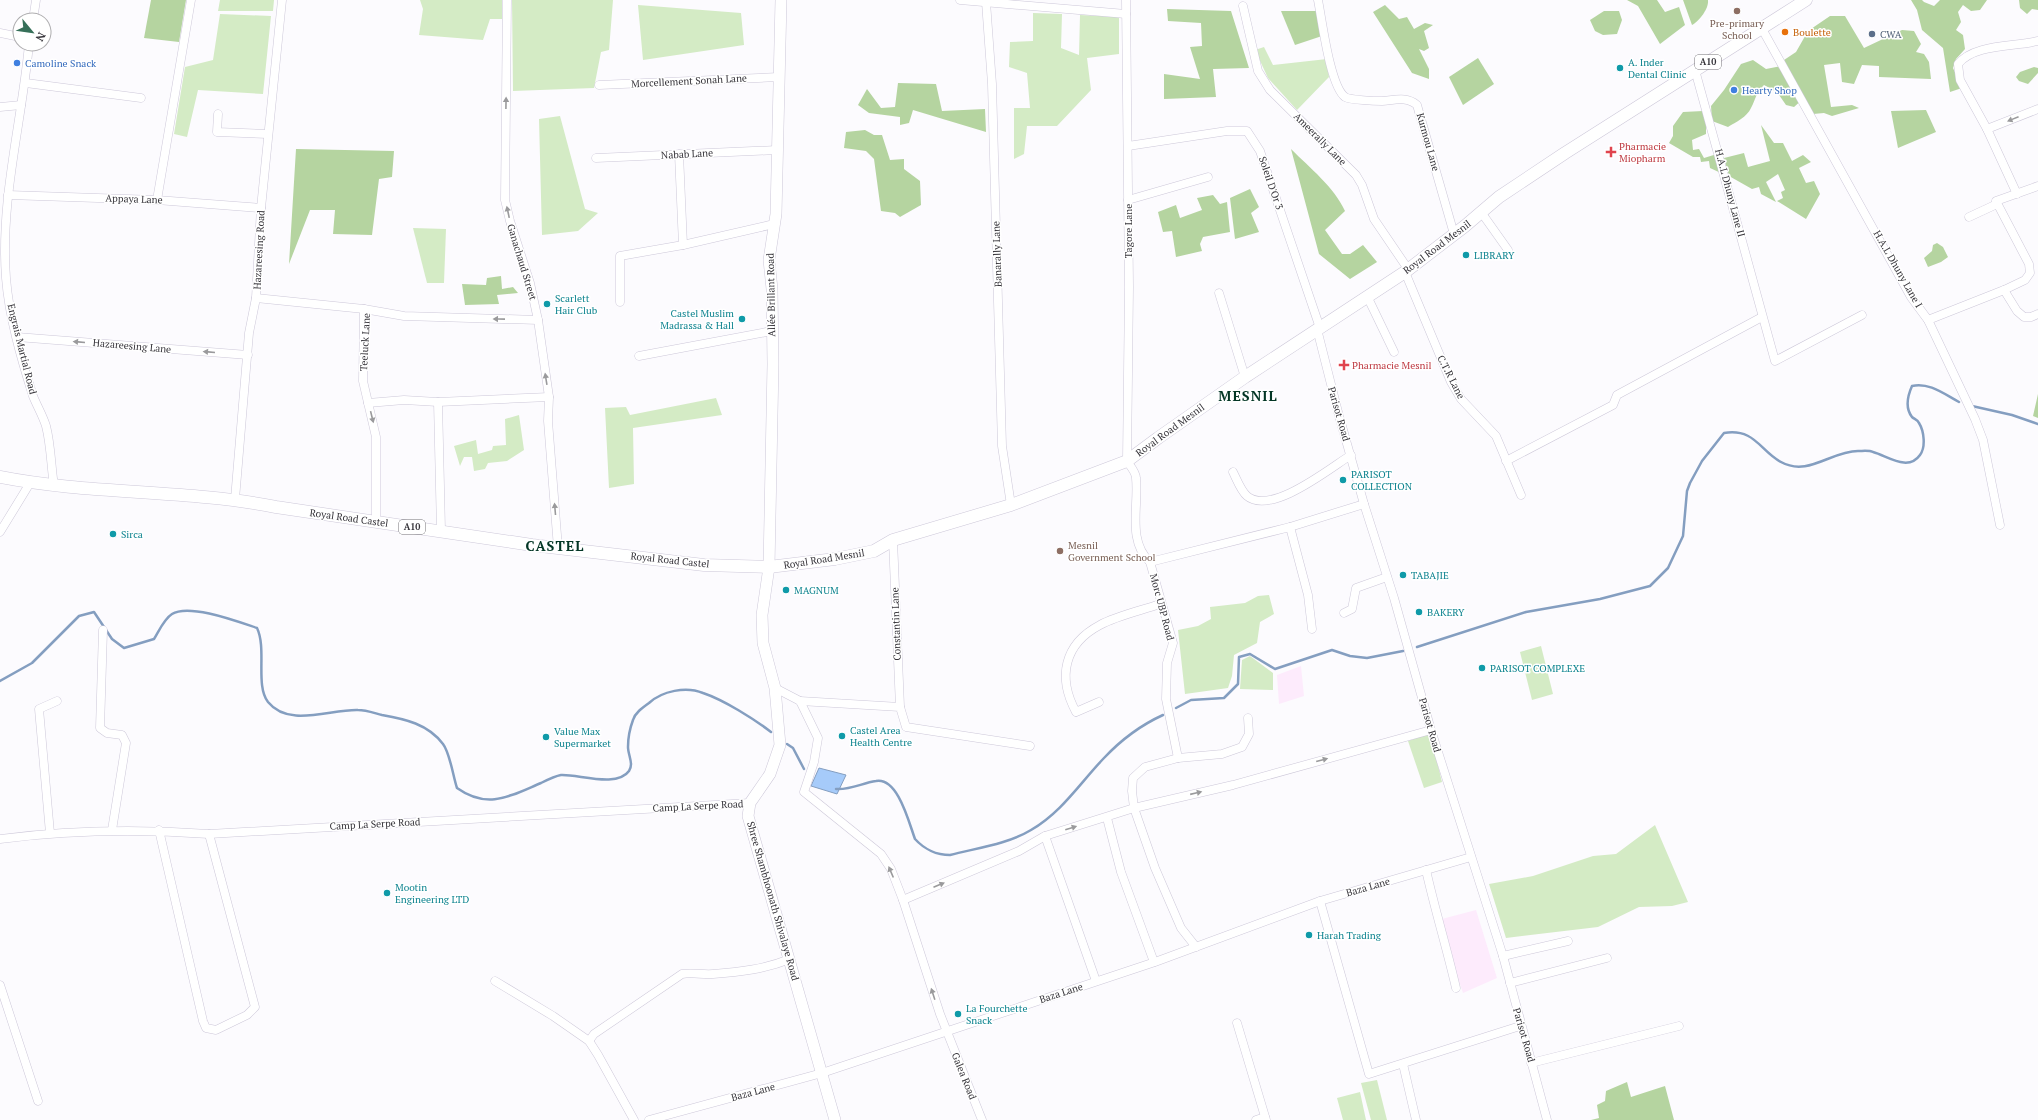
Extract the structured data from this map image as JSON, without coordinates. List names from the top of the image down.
{
  "streets": {
    "main road": ["A10", "Royal Road Mesnil", "Royal Road Castel"],
    "street": [
      "Morcellement Sonah Lane",
      "Ameerally Lane",
      "Kurmou Lane",
      "Nabab Lane",
      "Soleil D'Or 3",
      "H.A.L Dhuny Lane II",
      "Appaya Lane",
      "Tagore Lane",
      "Hazareesing Road",
      "Banarally Lane",
      "Ganachaud Street",
      "H.A.L Dhuny Lane I",
      "Allée Brillant Road",
      "Teeluck Lane",
      "Hazareesing Lane",
      "Engrais Martial Road",
      "C.T.R Lane",
      "Parisot Road",
      "Morc UBP Road",
      "Constantin Lane",
      "Camp La Serpe Road",
      "Baza Lane",
      "Shree Shambhoonath Shivalaye Road",
      "Galea Road"
    ]
  },
  "crossings": [
    ["A10", "H.A.L Dhuny Lane II"],
    ["A10", "Royal Road Mesnil"],
    ["A10", "H.A.L Dhuny Lane I"],
    ["Morcellement Sonah Lane", "Allée Brillant Road"],
    ["Ameerally Lane", "Royal Road Mesnil"],
    ["Ameerally Lane", "C.T.R Lane"],
    ["Kurmou Lane", "Royal Road Mesnil"],
    ["Nabab Lane", "Allée Brillant Road"],
    ["Soleil D'Or 3", "Tagore Lane"],
    ["Soleil D'Or 3", "Royal Road Mesnil"],
    ["Soleil D'Or 3", "Parisot Road"],
    ["H.A.L Dhuny Lane II", "Royal Road Mesnil"],
    ["Appaya Lane", "Hazareesing Road"],
    ["Appaya Lane", "Engrais Martial Road"],
    ["Tagore Lane", "Royal Road Mesnil"],
    ["Tagore Lane", "Morc UBP Road"],
    ["Royal Road Mesnil", "Banarally Lane"],
    ["Royal Road Mesnil", "Allée Brillant Road"],
    ["Royal Road Mesnil", "C.T.R Lane"],
    ["Royal Road Mesnil", "Parisot Road"],
    ["Royal Road Mesnil", "Royal Road Castel"],
    ["Royal Road Mesnil", "Morc UBP Road"],
    ["Royal Road Mesnil", "Constantin Lane"],
    ["Hazareesing Road", "Hazareesing Lane"],
    ["Hazareesing Road", "Royal Road Castel"],
    ["Ganachaud Street", "Teeluck Lane"],
    ["Ganachaud Street", "Royal Road Castel"],
    ["Allée Brillant Road", "Royal Road Castel"],
    ["Teeluck Lane", "Royal Road Castel"],
    ["Hazareesing Lane", "Engrais Martial Road"],
    ["Engrais Martial Road", "Royal Road Castel"],
    ["Parisot Road", "Baza Lane"],
    ["Camp La Serpe Road", "Shree Shambhoonath Shivalaye Road"],
    ["Baza Lane", "Shree Shambhoonath Shivalaye Road"],
    ["Baza Lane", "Galea Road"]
  ],
  "one_way": ["Ganachaud Street", "Hazareesing Lane", "Galea Road"],
  "districts": ["MESNIL", "CASTEL"],
  "places": {
    "other": [
      "Pre-primary School",
      "Boulette",
      "CWA",
      "Camoline Snack",
      "A. Inder Dental Clinic",
      "Hearty Shop",
      "LIBRARY",
      "Scarlett Hair Club",
      "Castel Muslim Madrassa & Hall",
      "PARISOT COLLECTION",
      "Sirca",
      "Mesnil Government School",
      "TABAJIE",
      "MAGNUM",
      "BAKERY",
      "PARISOT COMPLEXE",
      "Castel Area Health Centre",
      "Value Max Supermarket",
      "Mootin Engineering LTD",
      "Harah Trading",
      "La Fourchette Snack"
    ],
    "health": ["Pharmacie Miopharm", "Pharmacie Mesnil"]
  },
  "north": "bottom right"
}
